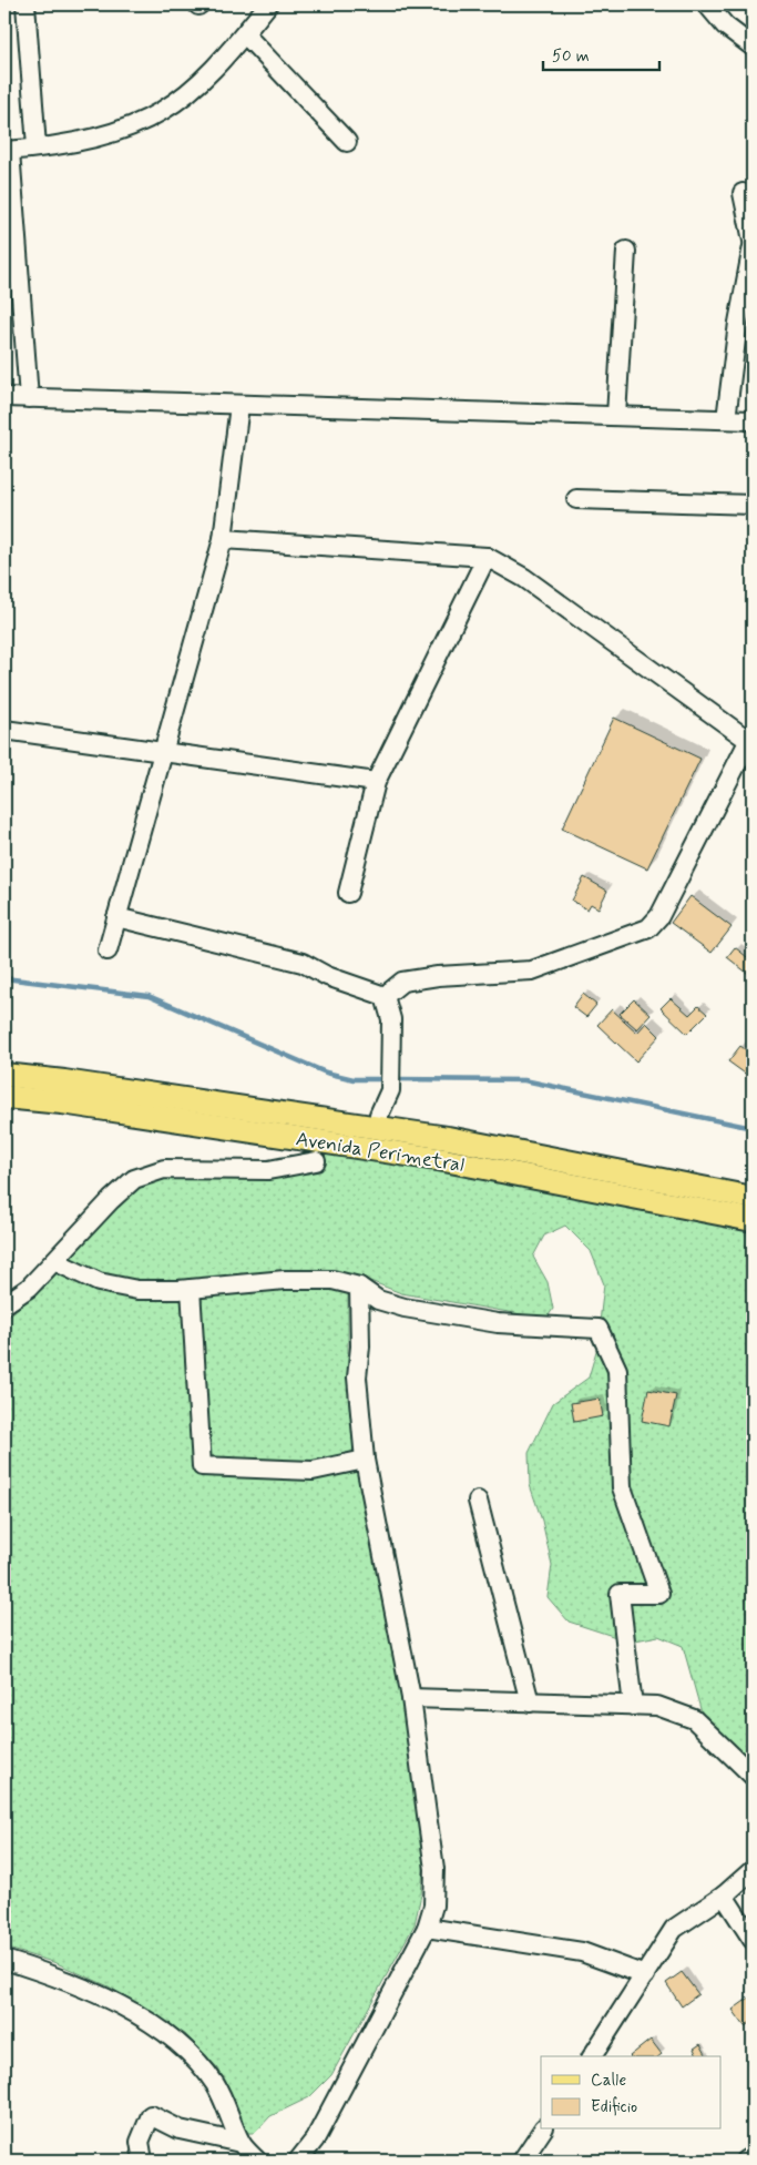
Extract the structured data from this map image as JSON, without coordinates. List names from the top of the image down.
{
  "streets": {
    "main road": ["Avenida Perimetral"]
  },
  "legend": ["Calle", "Edificio"],
  "scale_bar": "50 m"
}
